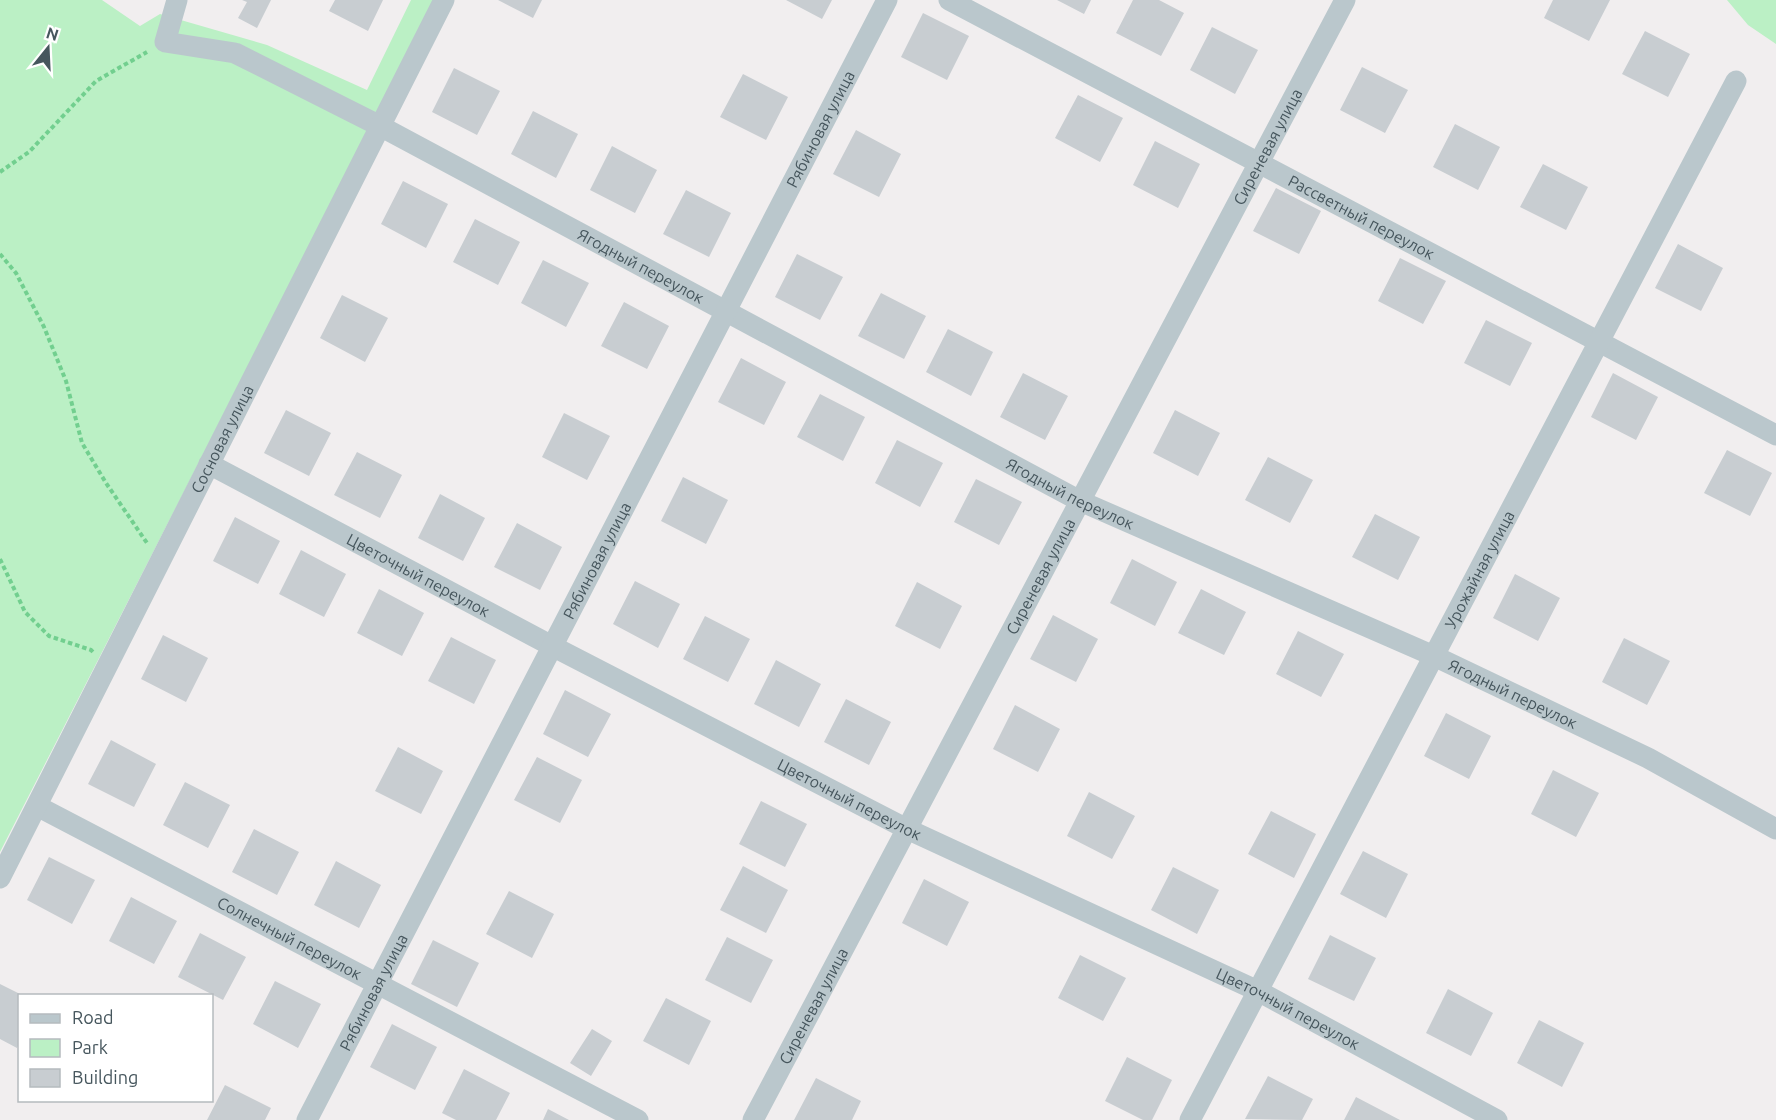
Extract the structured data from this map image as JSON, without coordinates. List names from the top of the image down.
{
  "streets": {
    "street": [
      "Рябиновая улица",
      "Сиреневая улица",
      "Рассветный переулок",
      "Ягодный переулок",
      "Сосновая улица",
      "Урожайная улица",
      "Цветочный переулок",
      "Солнечный переулок"
    ]
  },
  "crossings": [
    ["Рябиновая улица", "Ягодный переулок"],
    ["Рябиновая улица", "Цветочный переулок"],
    ["Рябиновая улица", "Солнечный переулок"],
    ["Сиреневая улица", "Рассветный переулок"],
    ["Сиреневая улица", "Ягодный переулок"],
    ["Сиреневая улица", "Цветочный переулок"],
    ["Рассветный переулок", "Урожайная улица"],
    ["Ягодный переулок", "Сосновая улица"],
    ["Ягодный переулок", "Урожайная улица"],
    ["Сосновая улица", "Цветочный переулок"],
    ["Сосновая улица", "Солнечный переулок"],
    ["Урожайная улица", "Цветочный переулок"]
  ],
  "legend": ["Road", "Park", "Building"],
  "north": "top"
}
